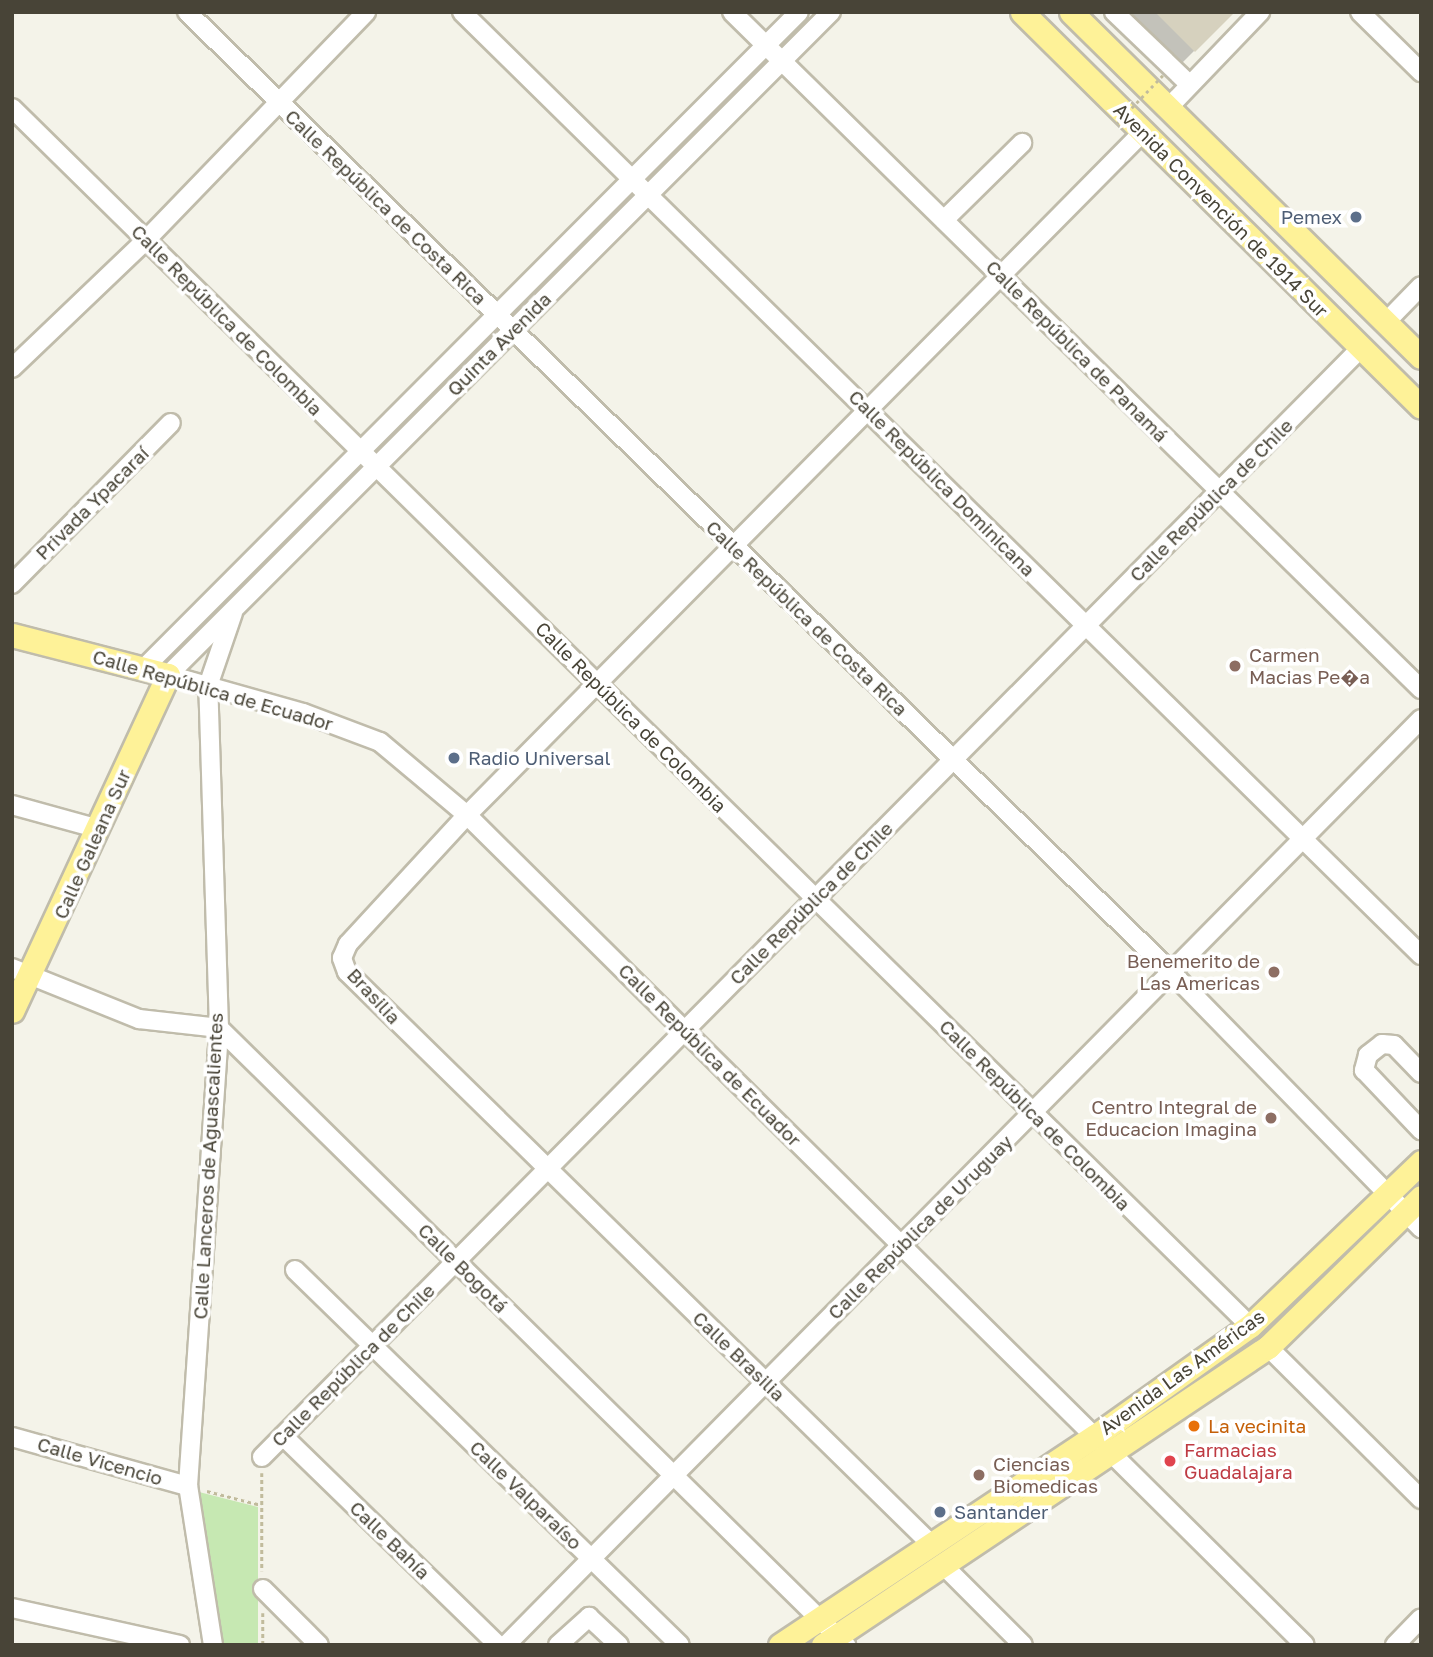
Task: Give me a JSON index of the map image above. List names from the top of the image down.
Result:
{
  "streets": {
    "main road": [
      "Avenida Convención de 1914 Sur",
      "Calle República de Ecuador",
      "Calle Galeana Sur",
      "Avenida Las Américas"
    ],
    "street": [
      "Calle República de Costa Rica",
      "Calle República de Colombia",
      "Quinta Avenida",
      "Calle República de Panamá",
      "Calle República Dominicana",
      "Calle República de Chile",
      "Privada Ypacaraí",
      "Brasilia",
      "Calle Lanceros de Aguascalientes",
      "Calle República de Uruguay",
      "Calle Bogotá",
      "Calle Brasilia",
      "Calle Vicencio",
      "Calle Valparaíso",
      "Calle Bahía"
    ]
  },
  "crossings": [
    ["Calle República de Costa Rica", "Quinta Avenida"],
    ["Calle República de Costa Rica", "Calle República de Chile"],
    ["Calle República de Costa Rica", "Calle República de Uruguay"],
    ["Calle República de Costa Rica", "Avenida Las Américas"],
    ["Avenida Convención de 1914 Sur", "Calle República de Chile"],
    ["Calle República de Colombia", "Quinta Avenida"],
    ["Calle República de Colombia", "Calle República de Chile"],
    ["Calle República de Colombia", "Calle República de Uruguay"],
    ["Calle República de Colombia", "Avenida Las Américas"],
    ["Quinta Avenida", "Calle República de Panamá"],
    ["Quinta Avenida", "Calle República Dominicana"],
    ["Quinta Avenida", "Calle República de Ecuador"],
    ["Quinta Avenida", "Calle Galeana Sur"],
    ["Calle República de Panamá", "Calle República de Chile"],
    ["Calle República Dominicana", "Calle República de Chile"],
    ["Calle República Dominicana", "Calle República de Uruguay"],
    ["Calle República de Chile", "Calle República de Ecuador"],
    ["Calle República de Chile", "Brasilia"],
    ["Calle República de Chile", "Calle Bogotá"],
    ["Calle República de Chile", "Calle Brasilia"],
    ["Calle República de Chile", "Calle Valparaíso"],
    ["Calle República de Chile", "Calle Bahía"],
    ["Calle República de Ecuador", "Calle Galeana Sur"],
    ["Calle República de Ecuador", "Brasilia"],
    ["Calle República de Ecuador", "Calle Lanceros de Aguascalientes"],
    ["Calle República de Ecuador", "Calle República de Uruguay"],
    ["Calle República de Ecuador", "Avenida Las Américas"],
    ["Brasilia", "Calle Brasilia"],
    ["Calle Lanceros de Aguascalientes", "Calle Bogotá"],
    ["Calle Lanceros de Aguascalientes", "Calle Vicencio"],
    ["Calle República de Uruguay", "Calle Bogotá"],
    ["Calle República de Uruguay", "Calle Brasilia"],
    ["Calle República de Uruguay", "Calle Valparaíso"],
    ["Calle Bogotá", "Avenida Las Américas"],
    ["Calle Brasilia", "Avenida Las Américas"]
  ],
  "places": [
    "Pemex",
    "Carmen Macias Pe�a",
    "Radio Universal",
    "Benemerito de Las Americas",
    "Centro Integral de Educacion Imagina",
    "La vecinita",
    "Farmacias Guadalajara",
    "Ciencias Biomedicas",
    "Santander"
  ]
}
